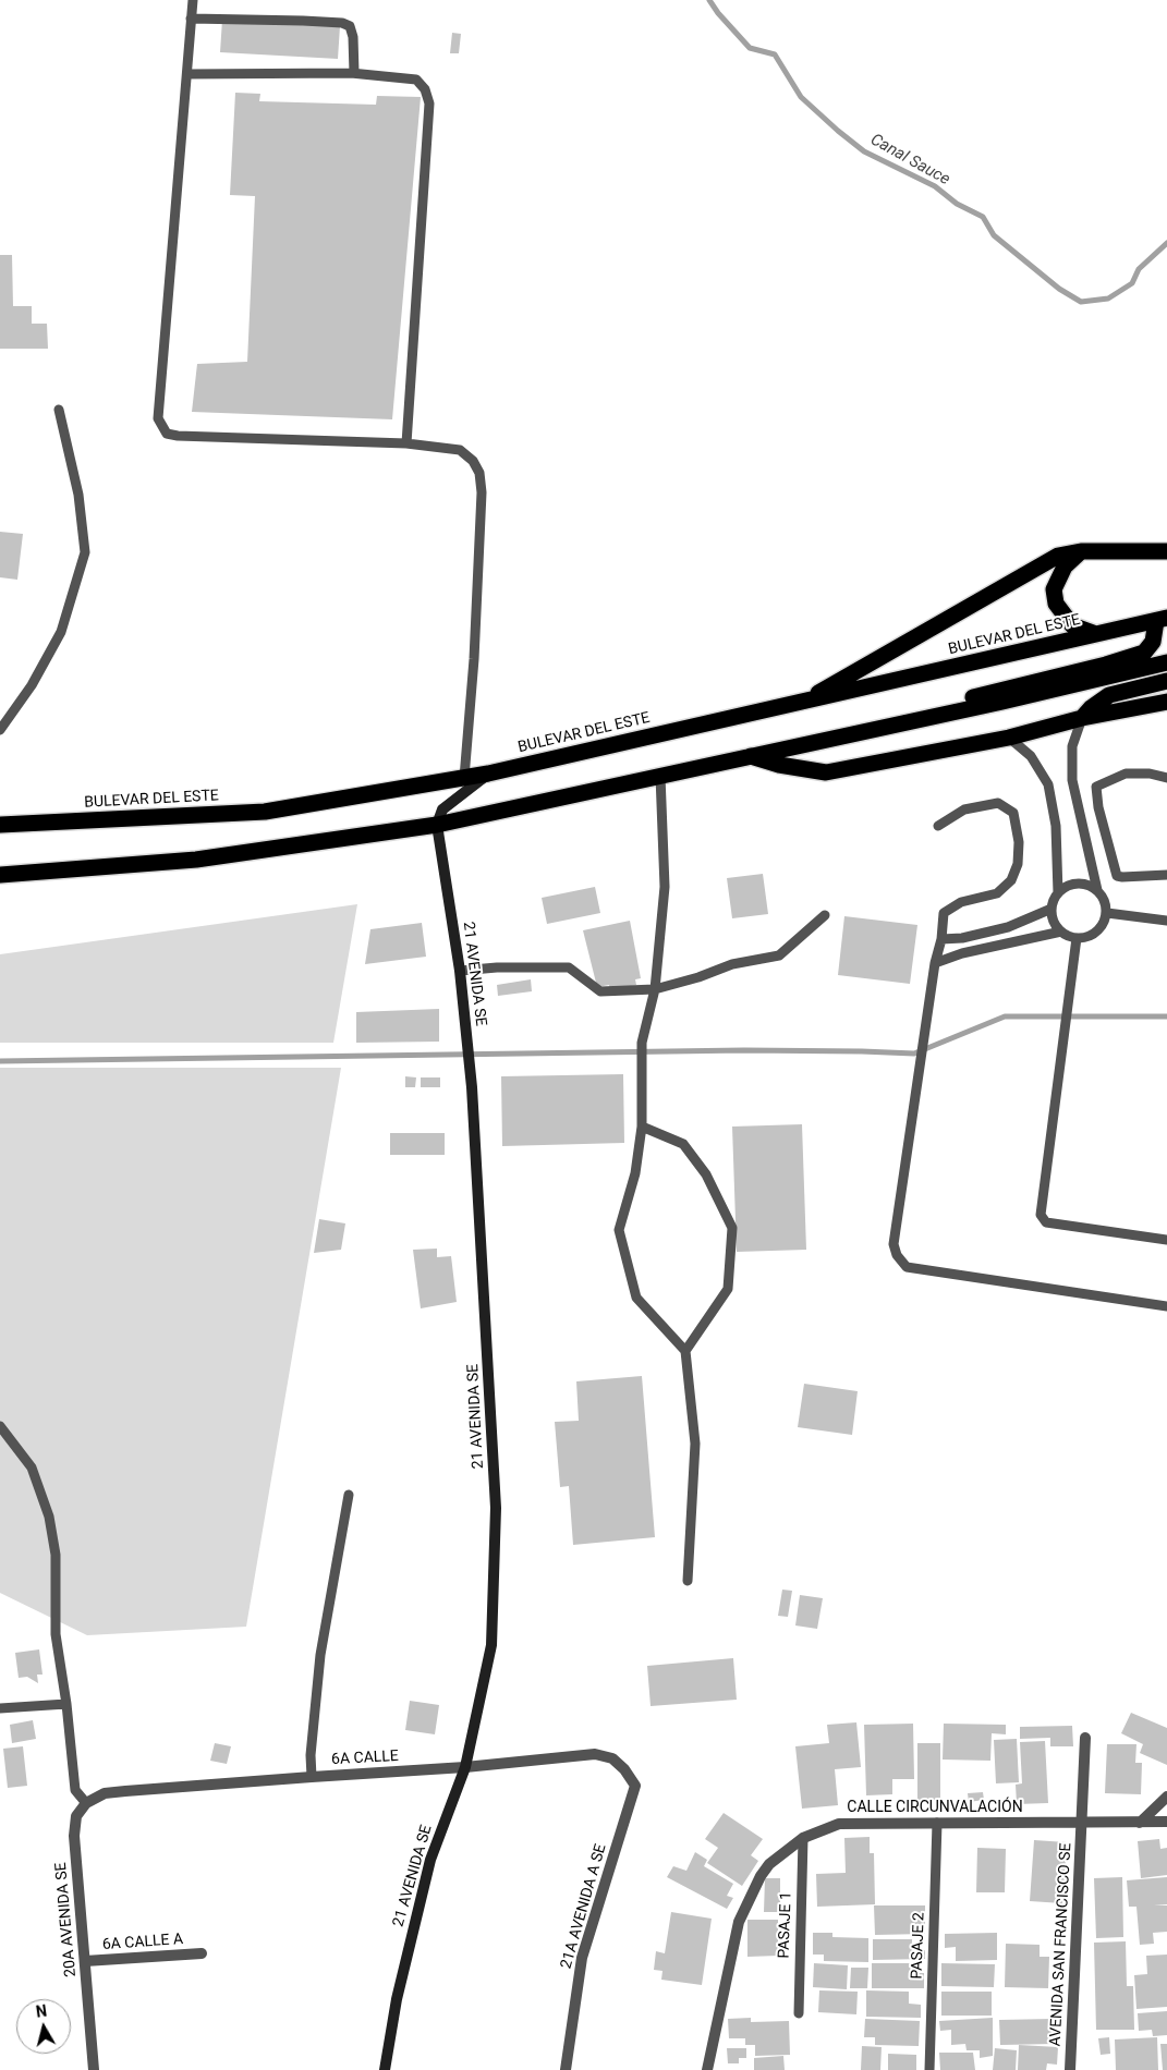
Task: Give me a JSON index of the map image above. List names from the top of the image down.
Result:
{
  "streets": {
    "highway": ["BULEVAR DEL ESTE"],
    "street": [
      "21 AVENIDA SE",
      "6A CALLE",
      "CALLE CIRCUNVALACIÓN",
      "21A AVENIDA A SE",
      "20A AVENIDA SE",
      "6A CALLE A",
      "AVENIDA SAN FRANCISCO SE"
    ],
    "lane": ["PASAJE 1", "PASAJE 2"]
  },
  "crossings": [
    ["21 AVENIDA SE", "6A CALLE"],
    ["6A CALLE", "21A AVENIDA A SE"],
    ["6A CALLE", "20A AVENIDA SE"],
    ["CALLE CIRCUNVALACIÓN", "PASAJE 1"],
    ["CALLE CIRCUNVALACIÓN", "AVENIDA SAN FRANCISCO SE"],
    ["CALLE CIRCUNVALACIÓN", "PASAJE 2"],
    ["20A AVENIDA SE", "6A CALLE A"]
  ],
  "water": ["Canal Sauce"],
  "north": "top"
}
